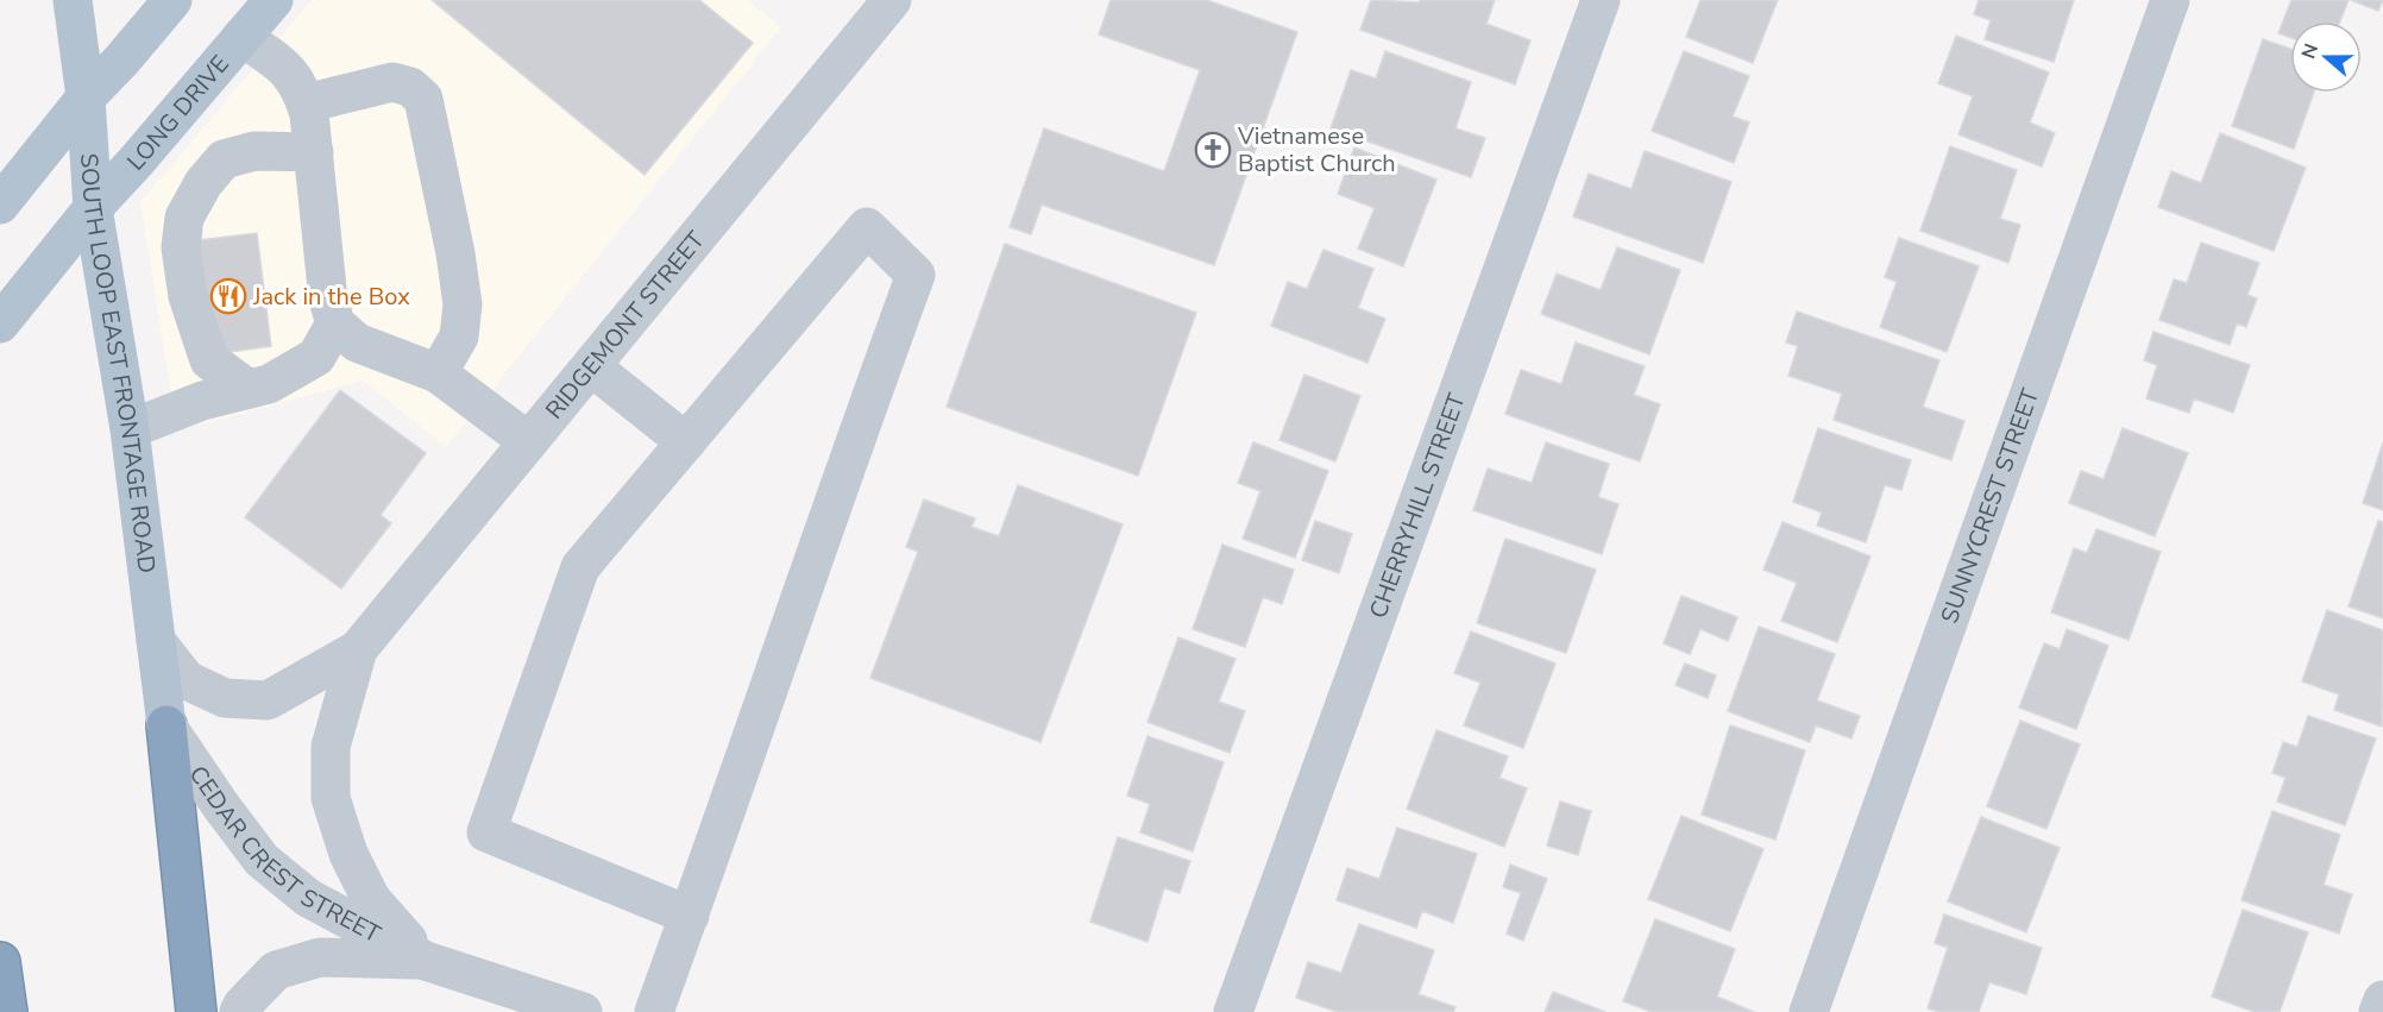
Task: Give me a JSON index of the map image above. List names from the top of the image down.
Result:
{
  "streets": {
    "main road": ["LONG DRIVE", "SOUTH LOOP EAST FRONTAGE ROAD"],
    "street": [
      "RIDGEMONT STREET",
      "CHERRYHILL STREET",
      "SUNNYCREST STREET",
      "CEDAR CREST STREET"
    ]
  },
  "crossings": [
    ["LONG DRIVE", "SOUTH LOOP EAST FRONTAGE ROAD"],
    ["RIDGEMONT STREET", "SOUTH LOOP EAST FRONTAGE ROAD"],
    ["RIDGEMONT STREET", "CEDAR CREST STREET"],
    ["SOUTH LOOP EAST FRONTAGE ROAD", "CEDAR CREST STREET"]
  ],
  "places": {
    "church": ["Vietnamese Baptist Church"],
    "restaurant": ["Jack in the Box"]
  },
  "north": "left"
}
